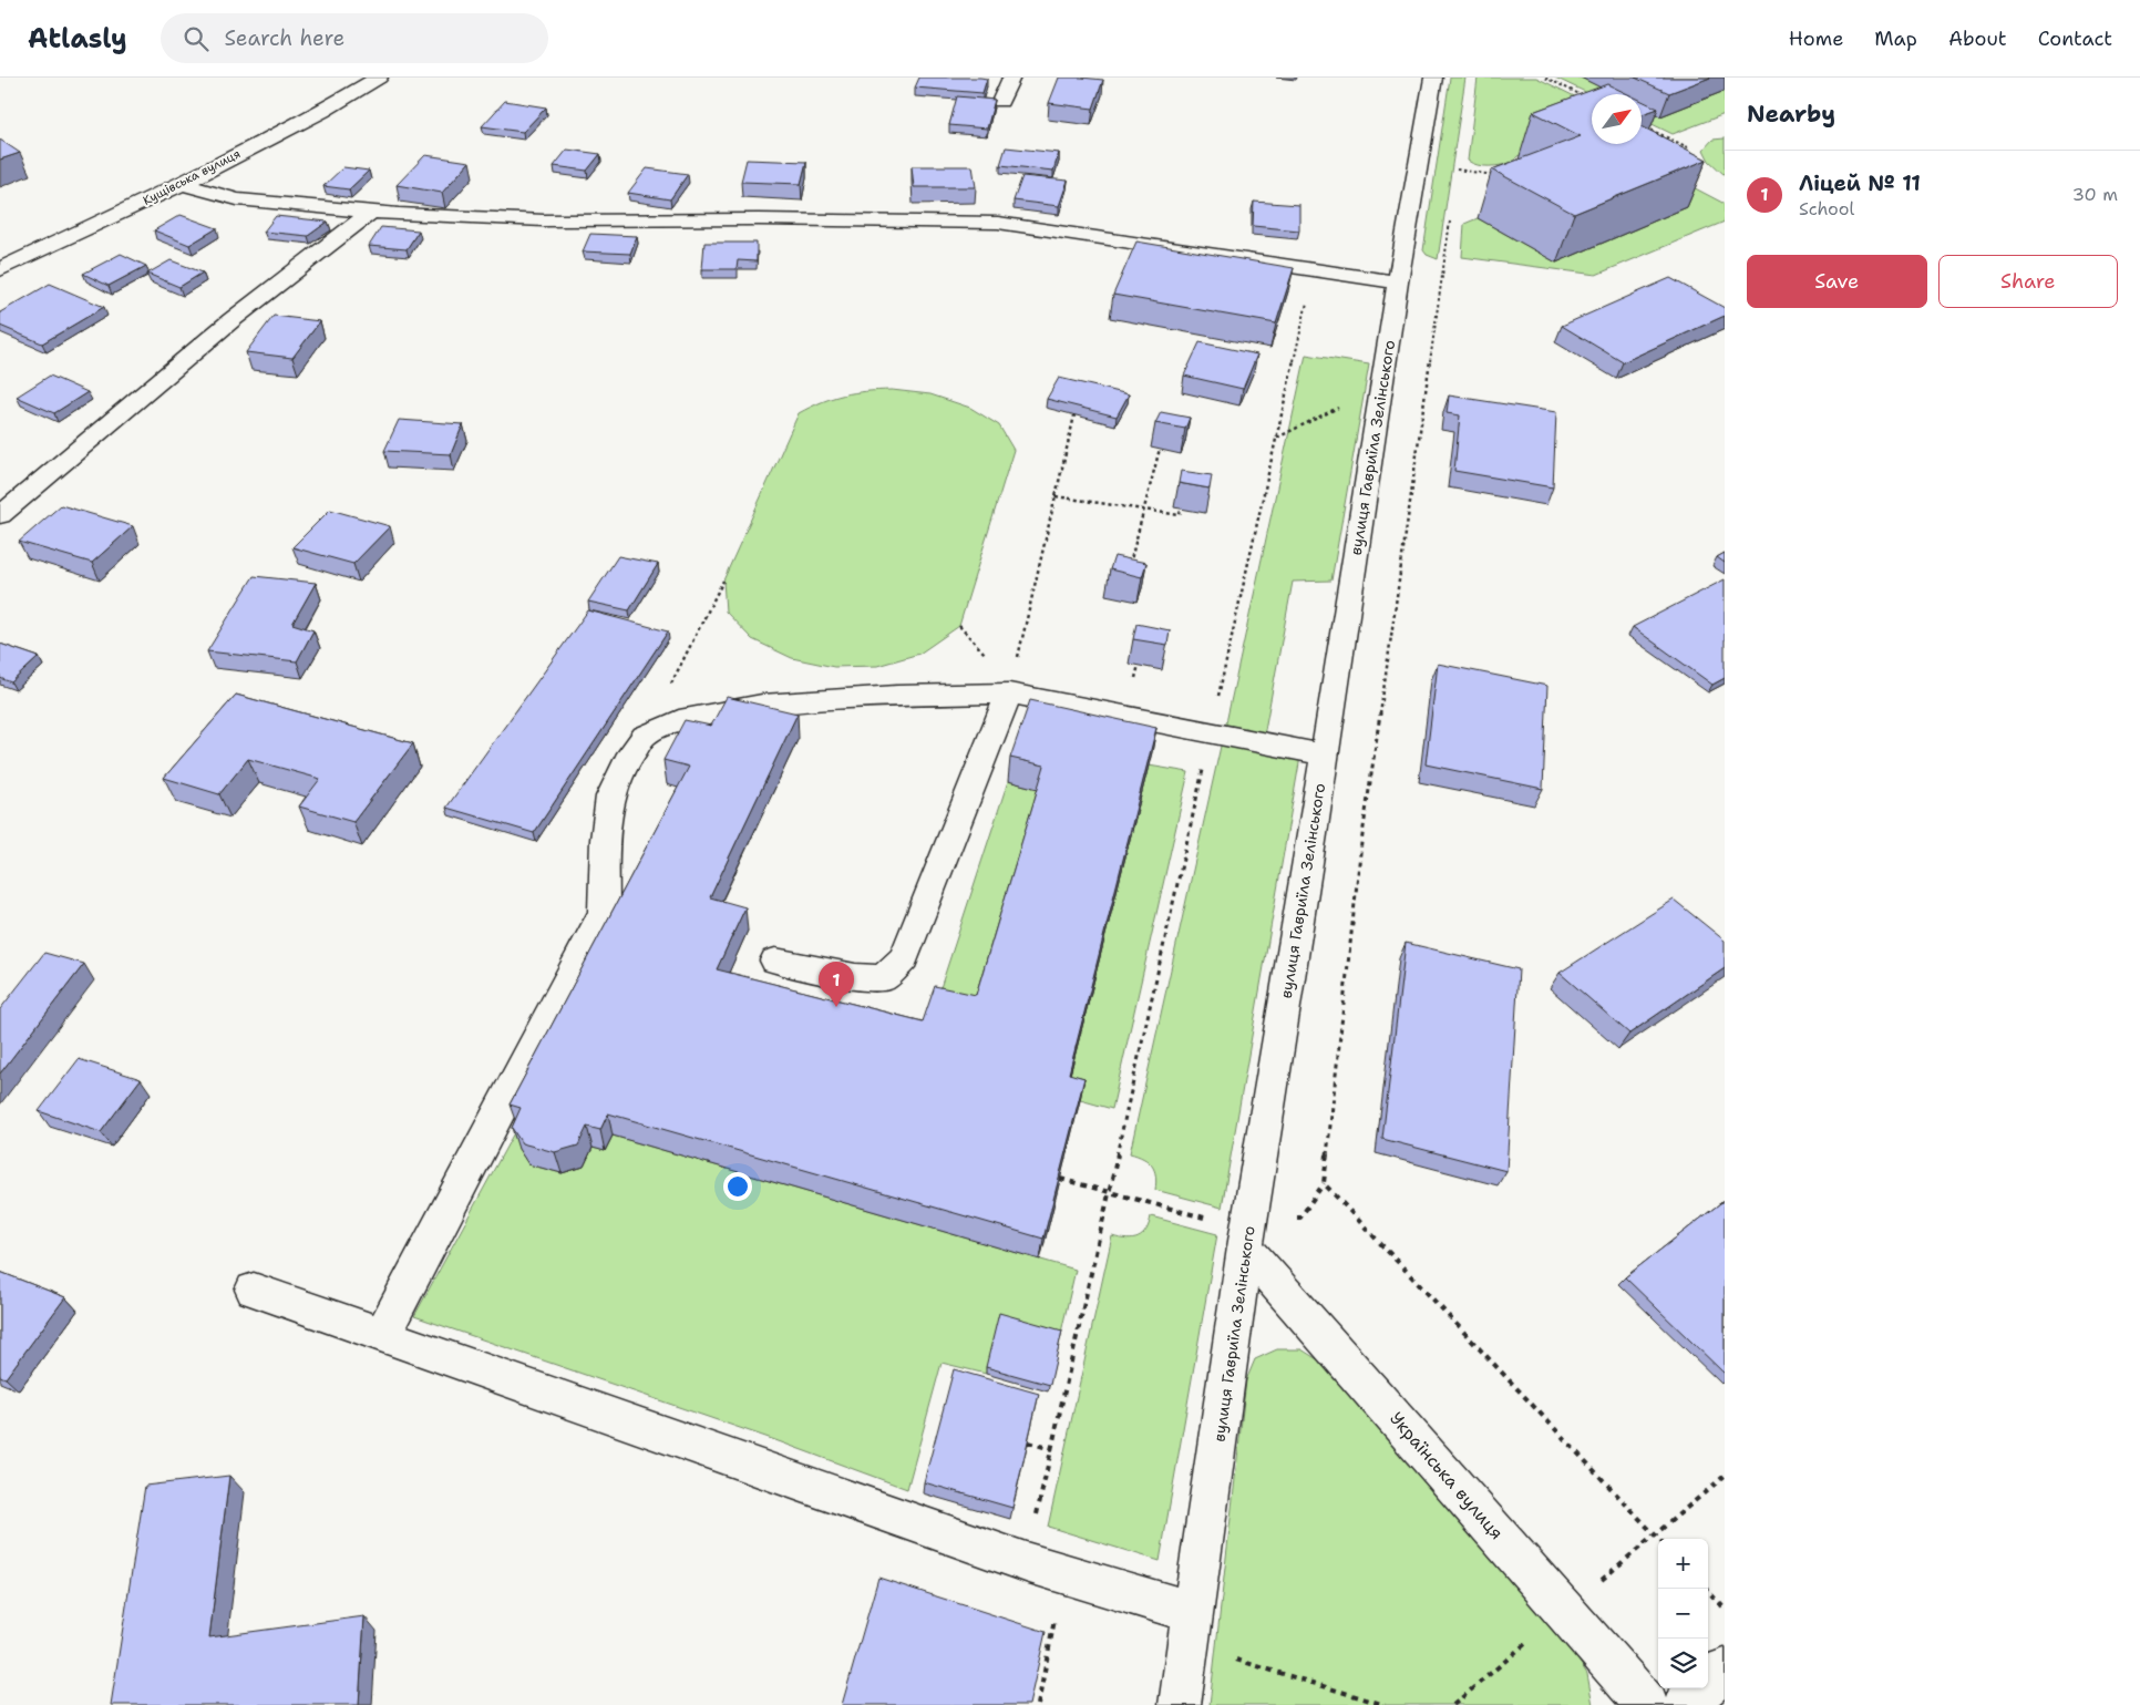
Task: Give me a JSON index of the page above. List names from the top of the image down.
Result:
{
  "streets": {
    "street": ["Кущівська вулиця", "вулиця Гавриїла Зелінського", "Українська вулиця"]
  },
  "crossings": [
    ["вулиця Гавриїла Зелінського", "Українська вулиця"]
  ],
  "north": "top right",
  "page": {
    "header": "Atlasly",
    "search": "Search here",
    "nav": [
      "Home",
      "Map",
      "About",
      "Contact"
    ],
    "heading": "Nearby",
    "list": [
      {
        "mark": "1",
        "name": "Ліцей № 11",
        "note": "School",
        "value": "30 m"
      }
    ],
    "buttons": ["Save", "Share"],
    "pins": "1",
    "map_buttons": ["+", "−"]
  }
}
